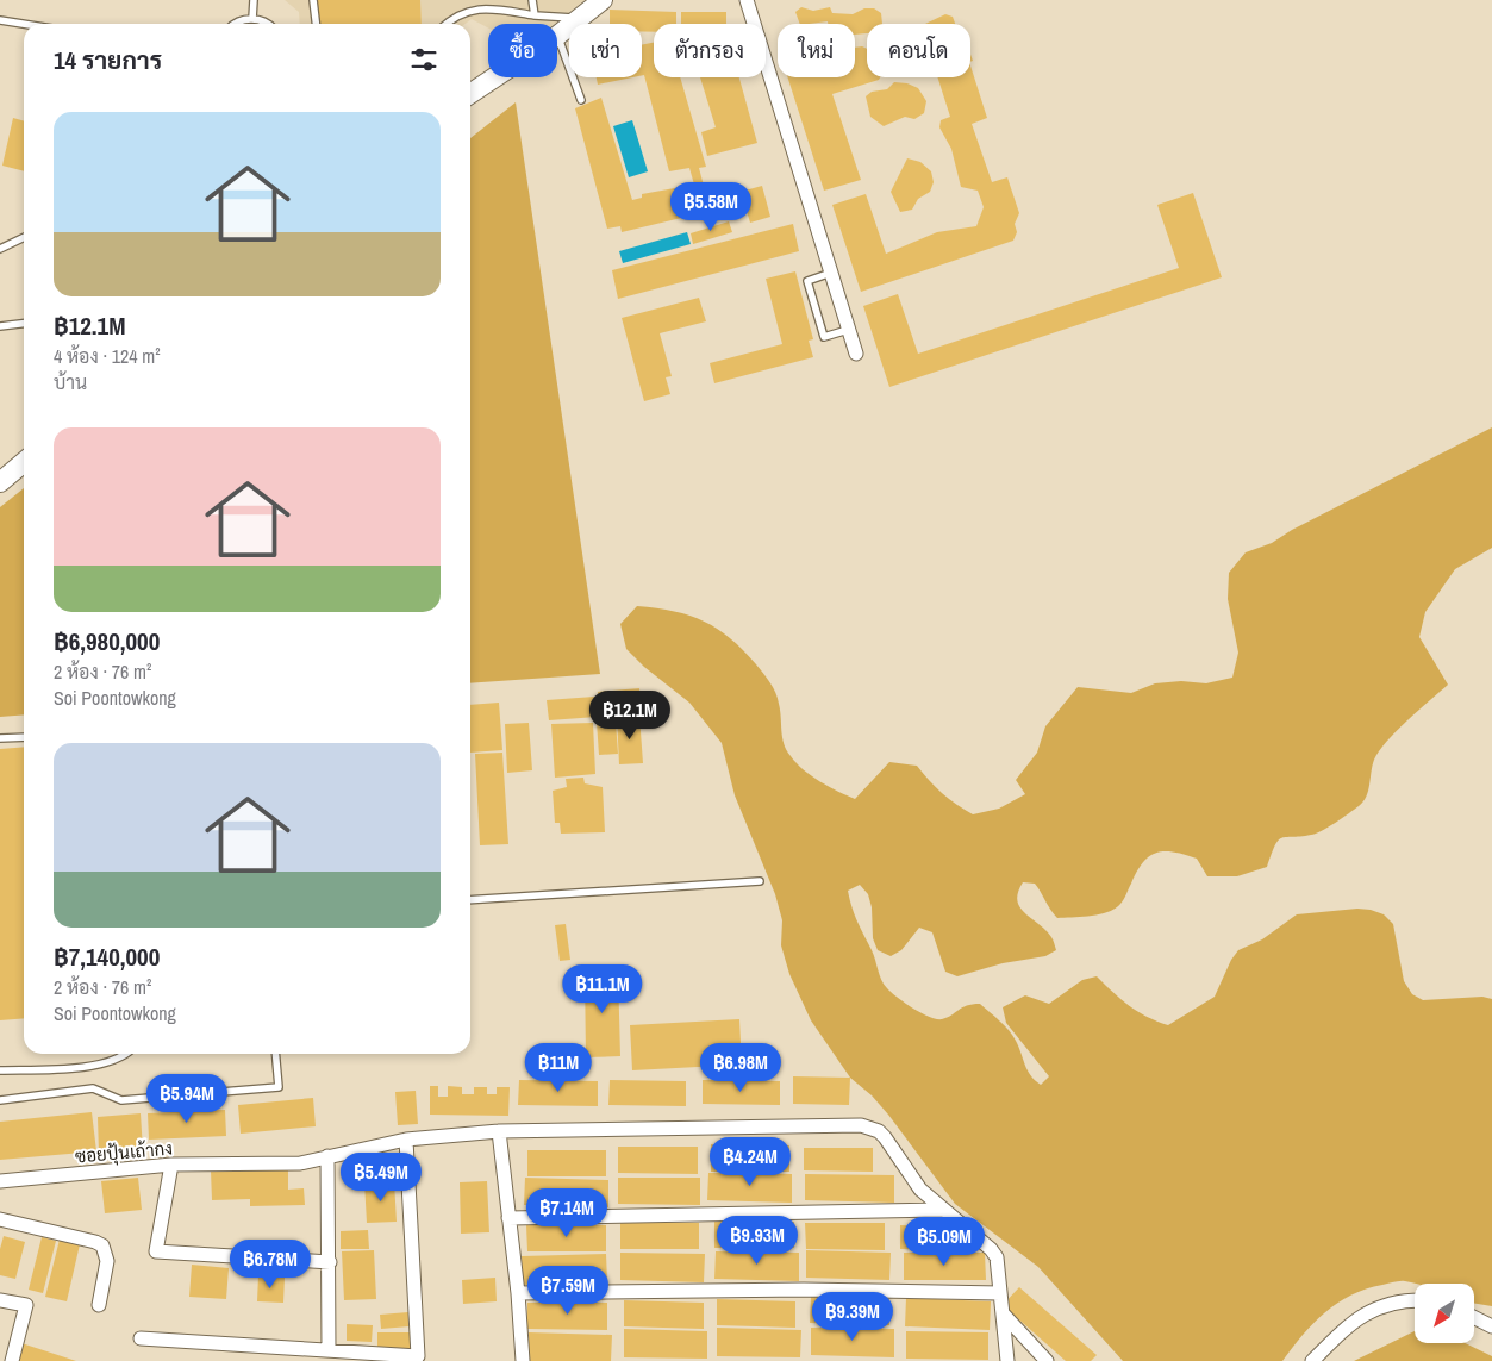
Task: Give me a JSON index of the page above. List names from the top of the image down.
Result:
{
  "streets": {
    "street": ["ซอยปุ้นเถ้ากง"]
  },
  "north": "bottom left",
  "page": {
    "chip": [
      "ซื้อ",
      "เช่า",
      "ตัวกรอง",
      "ใหม่",
      "คอนโด"
    ],
    "heading": "14 รายการ",
    "list": [
      {
        "name": "฿12.1M",
        "note": "4 ห้อง · 124 m² · บ้าน"
      },
      {
        "name": "฿6,980,000",
        "note": "2 ห้อง · 76 m² · Soi Poontowkong"
      },
      {
        "name": "฿7,140,000",
        "note": "2 ห้อง · 76 m² · Soi Poontowkong"
      }
    ],
    "price": [
      "฿5.58M",
      "฿12.1M",
      "฿11.1M",
      "฿11M",
      "฿6.98M",
      "฿5.94M",
      "฿4.24M",
      "฿5.49M",
      "฿7.14M",
      "฿9.93M",
      "฿5.09M",
      "฿6.78M",
      "฿7.59M",
      "฿9.39M"
    ]
  }
}
